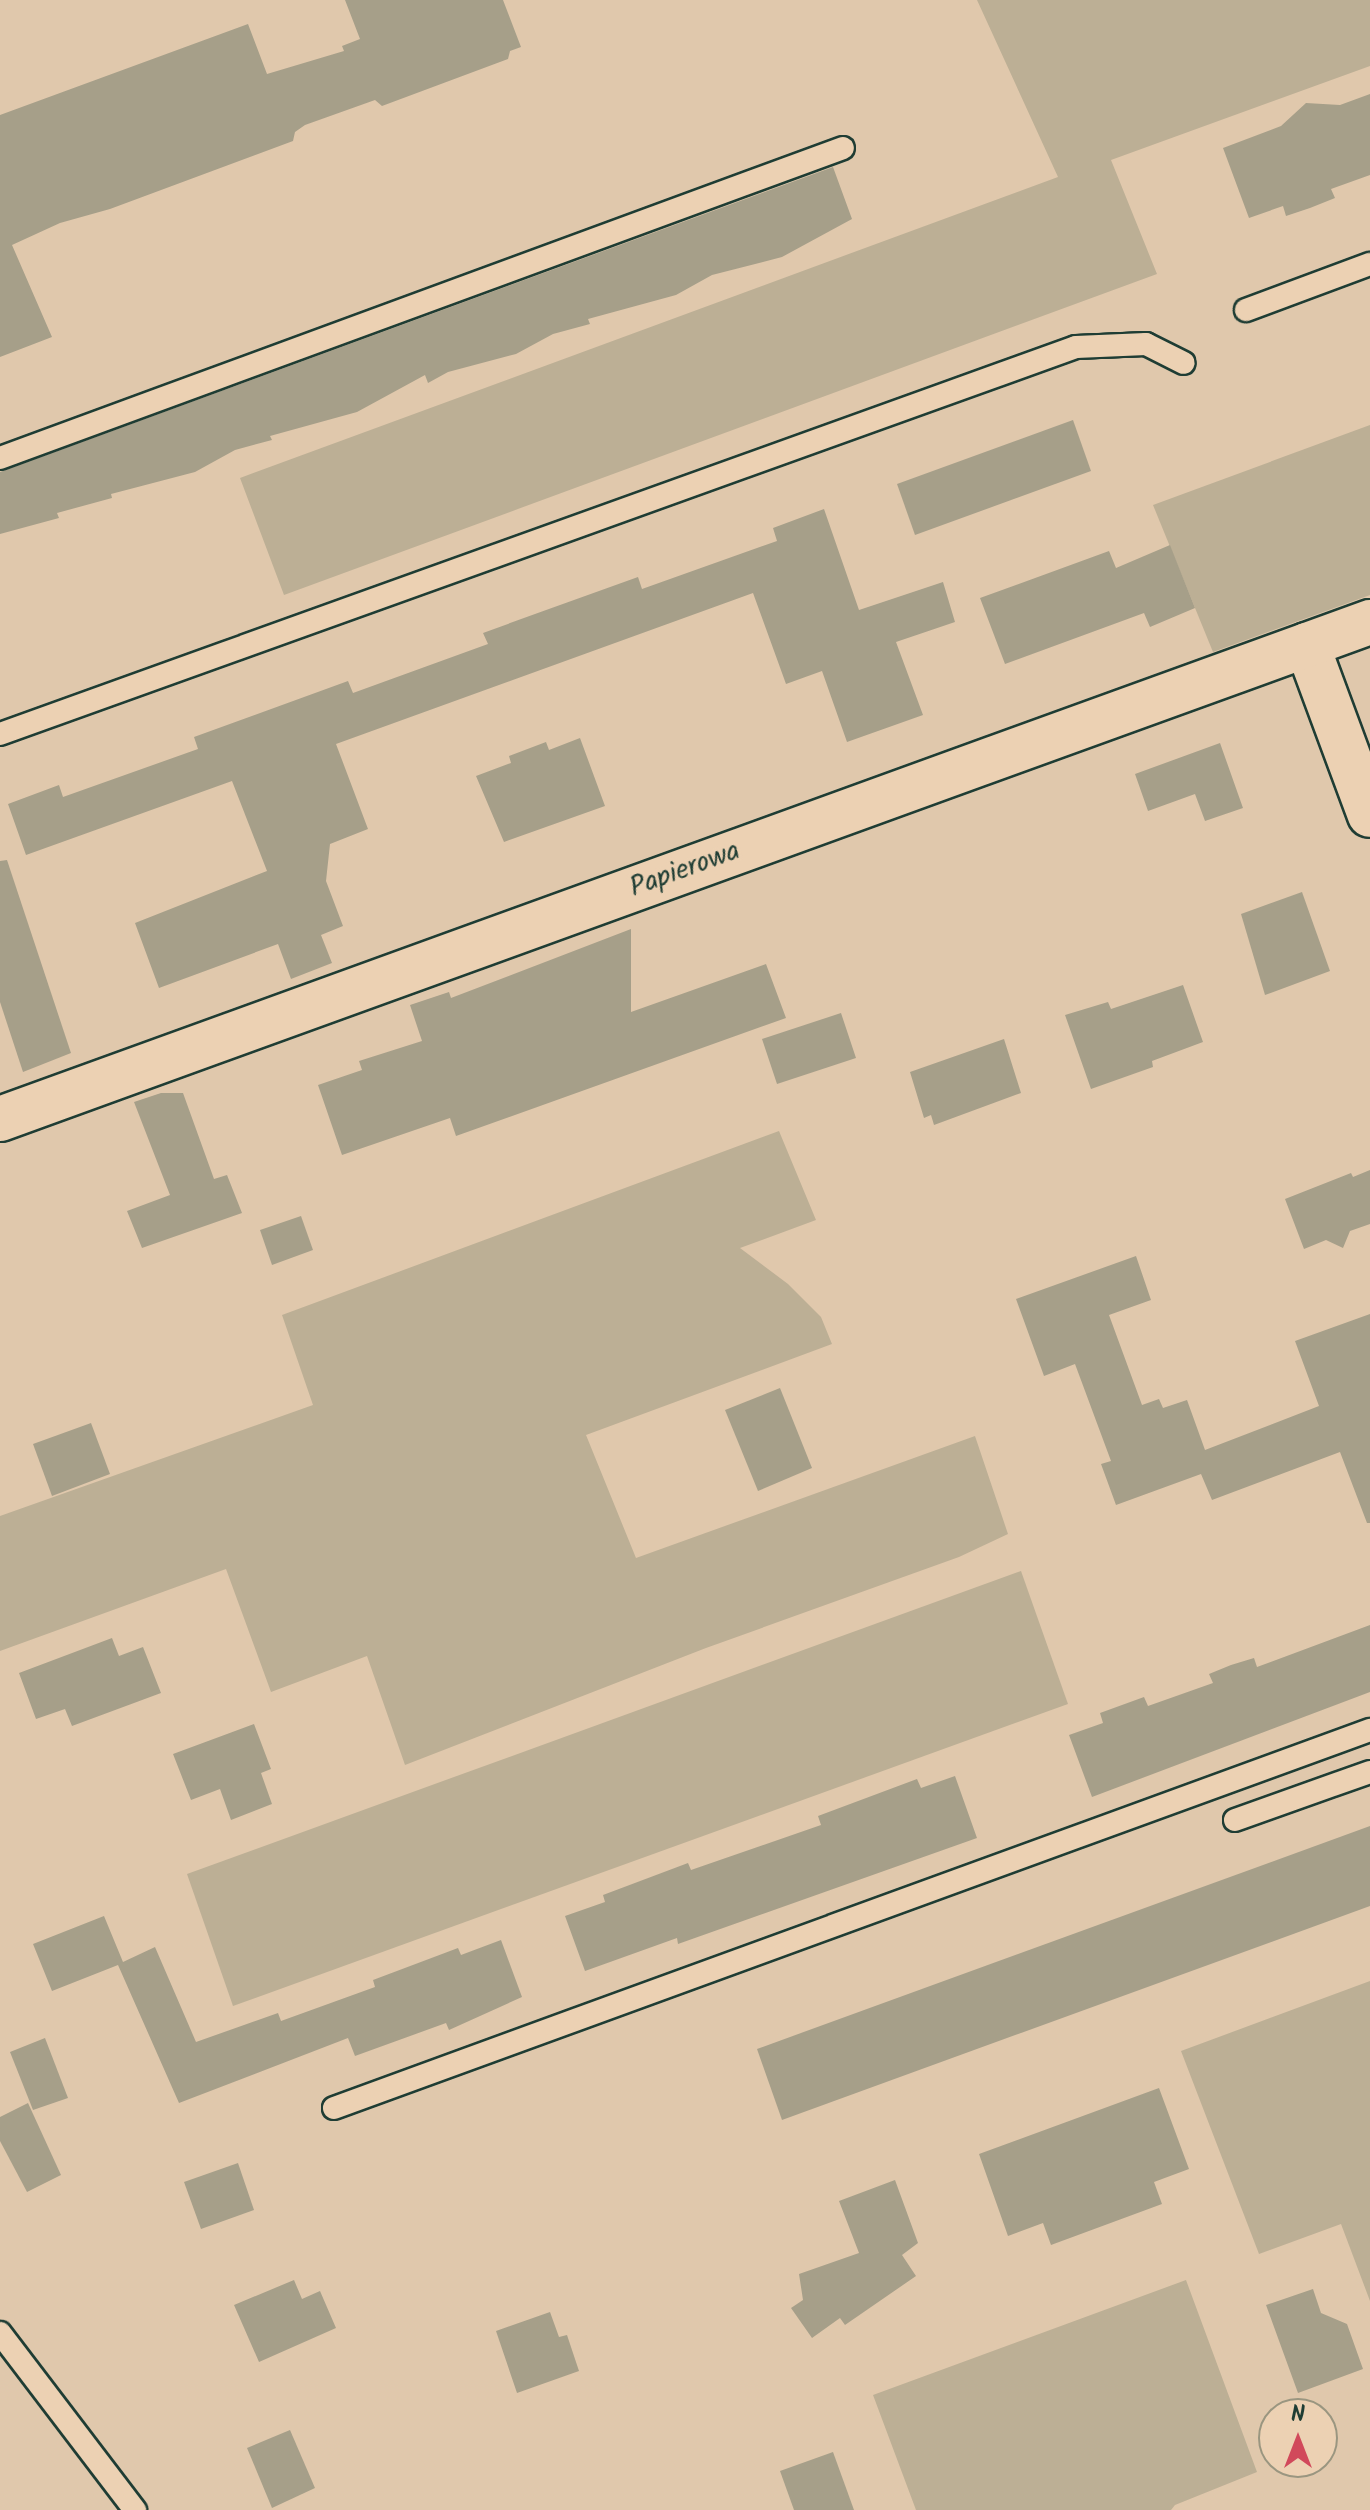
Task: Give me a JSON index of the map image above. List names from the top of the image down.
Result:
{
  "streets": {
    "street": ["Papierowa"]
  },
  "north": "top"
}
